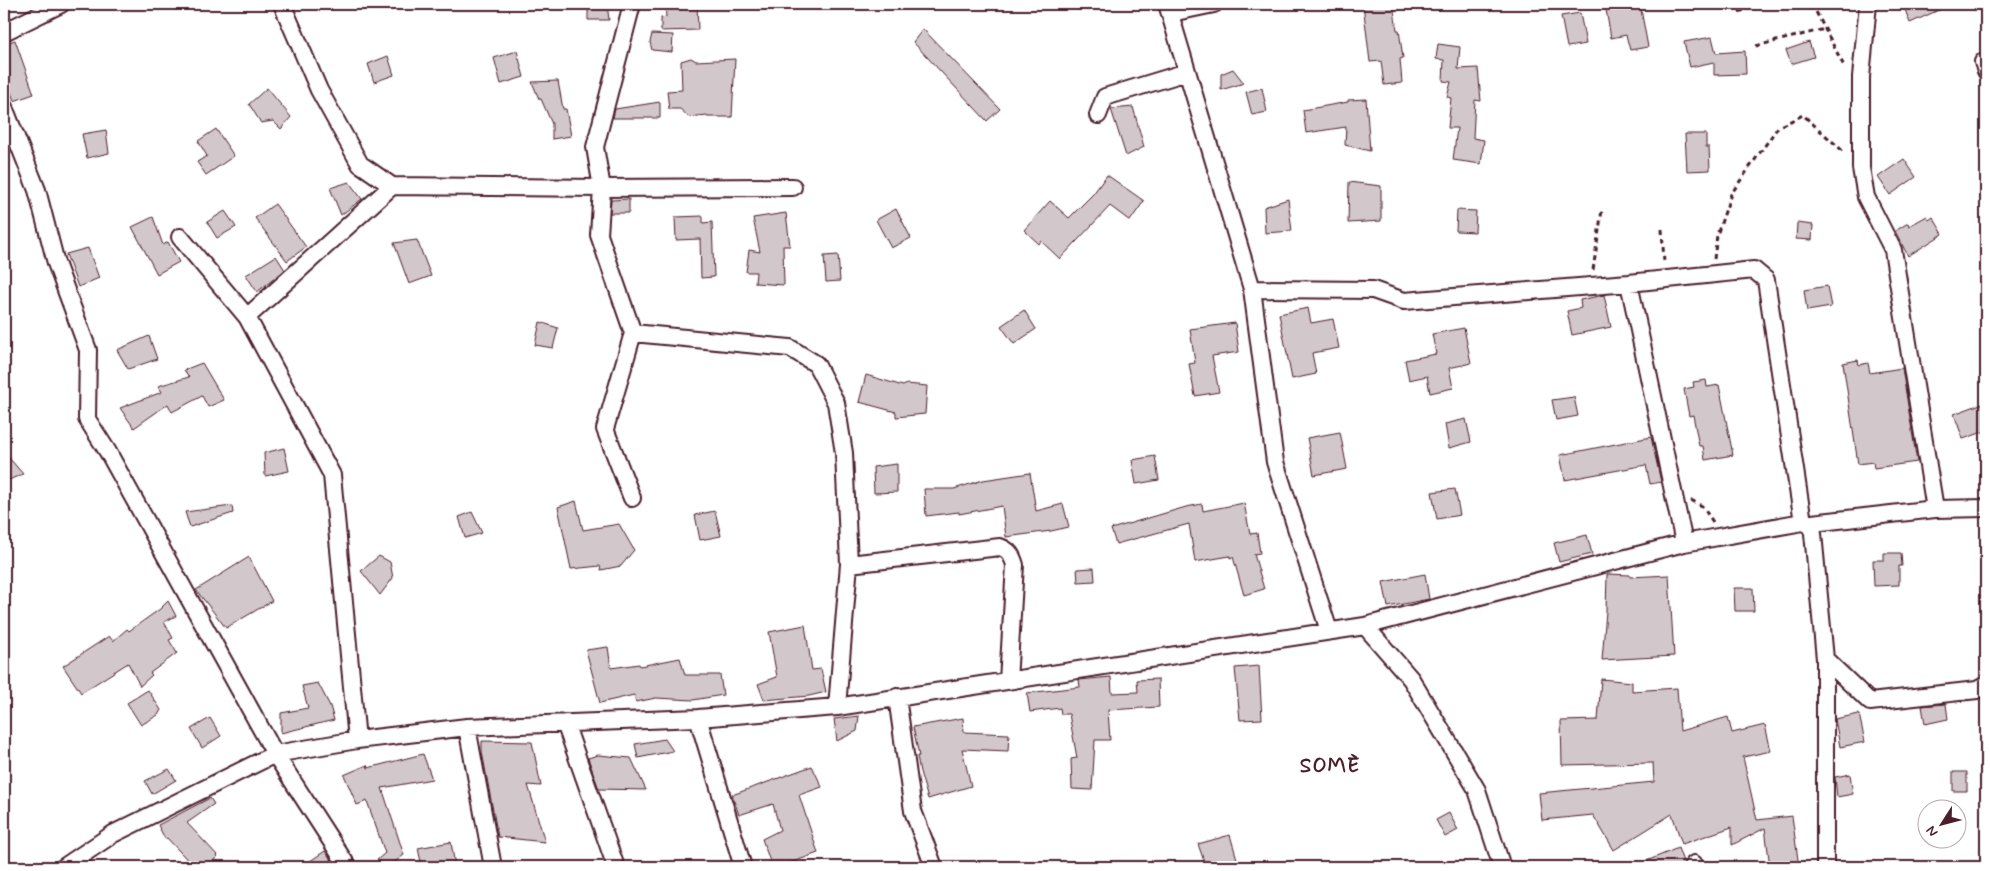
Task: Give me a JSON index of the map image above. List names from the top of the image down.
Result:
{
  "districts": ["SOMÈ"],
  "north": "bottom left"
}
